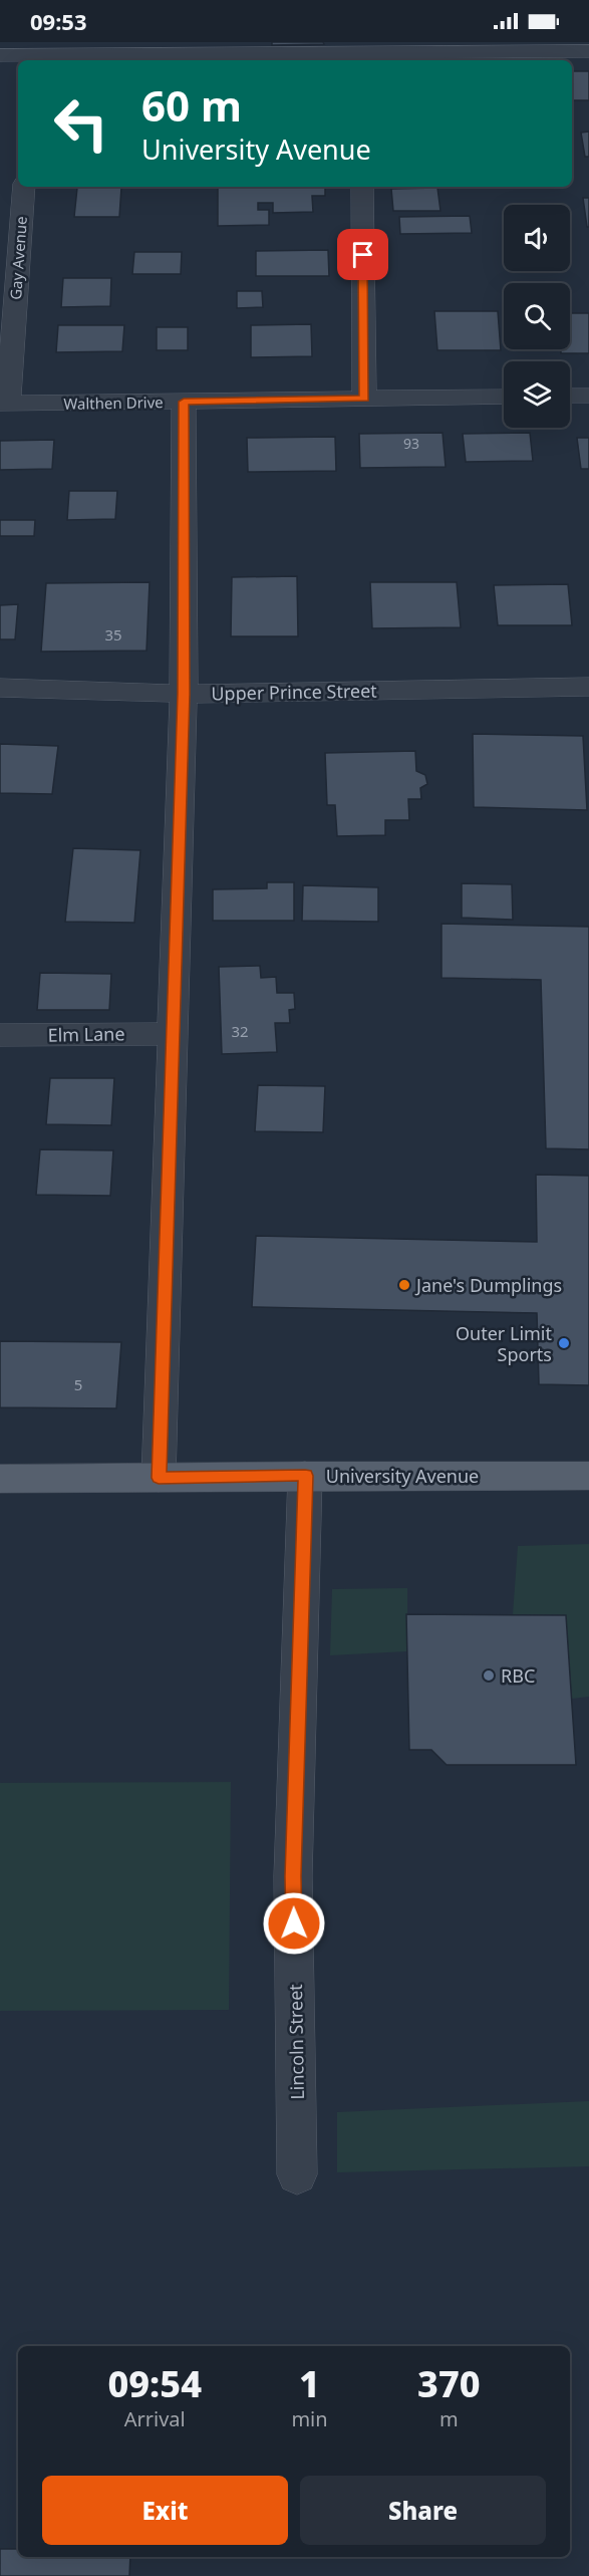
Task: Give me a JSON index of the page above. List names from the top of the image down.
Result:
{
  "streets": {
    "main road": ["University Avenue"],
    "street": [
      "Gay Avenue",
      "Walthen Drive",
      "Upper Prince Street",
      "Elm Lane",
      "Lincoln Street"
    ]
  },
  "crossings": [
    ["Gay Avenue", "Walthen Drive"],
    ["University Avenue", "Lincoln Street"]
  ],
  "places": ["Jane's Dumplings", "Outer Limit Sports", "RBC"],
  "house_numbers": [
    "93",
    "35",
    "32",
    "5"
  ],
  "page": {
    "status": "09:53",
    "turn": ["60 m", "University Avenue"],
    "eta": [
      "09:54",
      "Arrival",
      "1",
      "min",
      "370",
      "m"
    ],
    "buttons": ["Exit", "Share"]
  }
}
